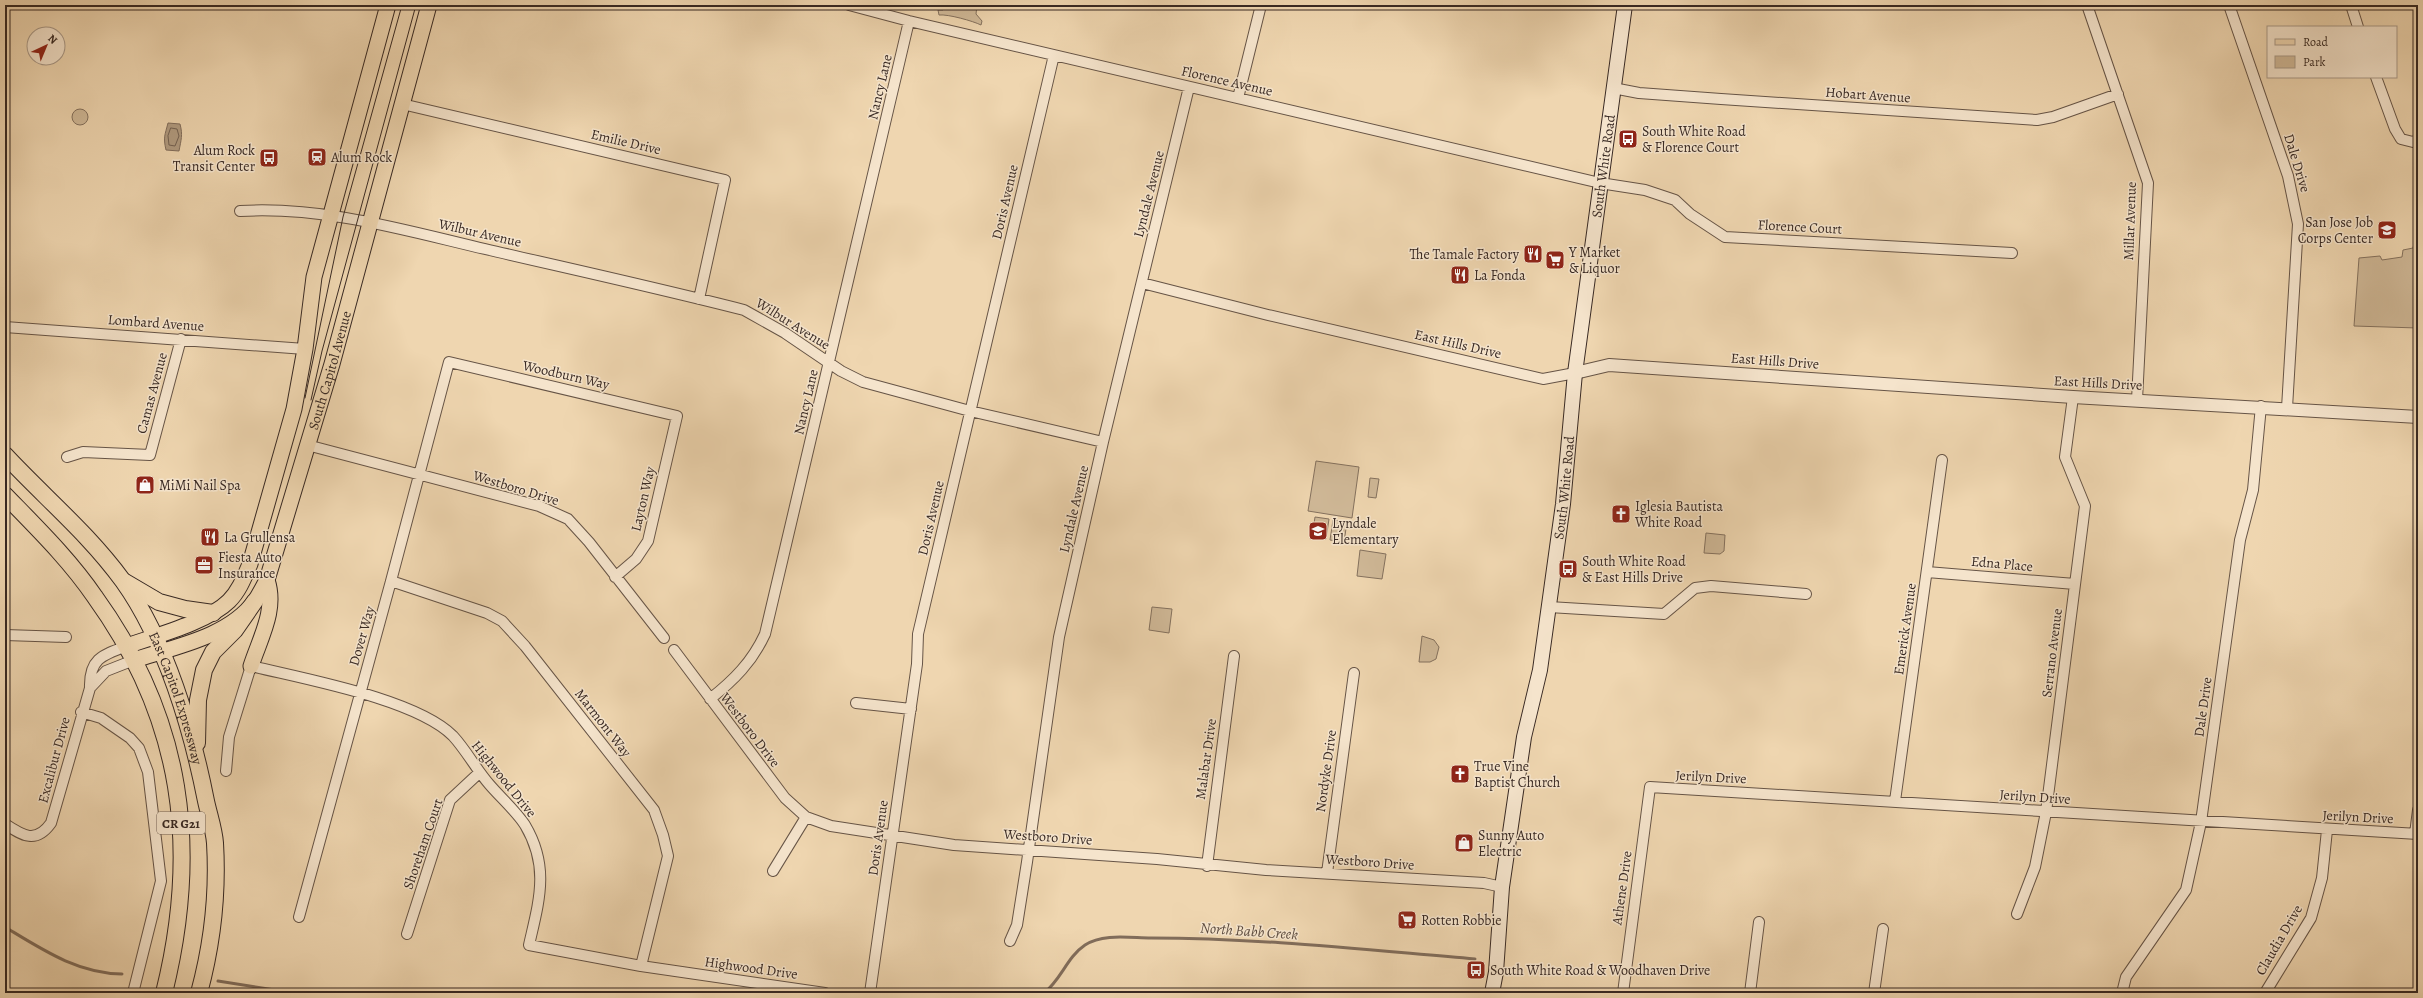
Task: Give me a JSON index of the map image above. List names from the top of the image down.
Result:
{
  "streets": {
    "highway": ["East Capitol Expressway", "CR G21"],
    "main road": ["South White Road", "South Capitol Avenue"],
    "street": [
      "Florence Avenue",
      "Nancy Lane",
      "Hobart Avenue",
      "Emilie Drive",
      "Dale Drive",
      "Lyndale Avenue",
      "Doris Avenue",
      "Millar Avenue",
      "Florence Court",
      "Wilbur Avenue",
      "Lombard Avenue",
      "East Hills Drive",
      "Woodburn Way",
      "Camas Avenue",
      "Westboro Drive",
      "Layton Way",
      "Edna Place",
      "Emerick Avenue",
      "Dover Way",
      "Serrano Avenue",
      "Marmont Way",
      "Malabar Drive",
      "Excalibur Drive",
      "Nordyke Drive",
      "Jerilyn Drive",
      "Highwood Drive",
      "Shoreham Court",
      "Athene Drive",
      "Claudia Drive"
    ]
  },
  "crossings": [
    ["Florence Avenue", "Nancy Lane"],
    ["Florence Avenue", "South White Road"],
    ["Florence Avenue", "Lyndale Avenue"],
    ["Florence Avenue", "Doris Avenue"],
    ["Florence Avenue", "Florence Court"],
    ["Nancy Lane", "Wilbur Avenue"],
    ["Nancy Lane", "Westboro Drive"],
    ["Hobart Avenue", "South White Road"],
    ["Hobart Avenue", "Millar Avenue"],
    ["Emilie Drive", "Wilbur Avenue"],
    ["Emilie Drive", "South Capitol Avenue"],
    ["Dale Drive", "East Hills Drive"],
    ["Dale Drive", "Jerilyn Drive"],
    ["South White Road", "Florence Court"],
    ["South White Road", "East Hills Drive"],
    ["South White Road", "Westboro Drive"],
    ["Lyndale Avenue", "Wilbur Avenue"],
    ["Lyndale Avenue", "East Hills Drive"],
    ["Lyndale Avenue", "Westboro Drive"],
    ["Doris Avenue", "Wilbur Avenue"],
    ["Doris Avenue", "Westboro Drive"],
    ["Millar Avenue", "East Hills Drive"],
    ["Wilbur Avenue", "South Capitol Avenue"],
    ["Lombard Avenue", "South Capitol Avenue"],
    ["Lombard Avenue", "Camas Avenue"],
    ["East Hills Drive", "Serrano Avenue"],
    ["South Capitol Avenue", "Westboro Drive"],
    ["South Capitol Avenue", "East Capitol Expressway"],
    ["South Capitol Avenue", "Excalibur Drive"],
    ["Woodburn Way", "Layton Way"],
    ["Woodburn Way", "Dover Way"],
    ["Westboro Drive", "Layton Way"],
    ["Westboro Drive", "Dover Way"],
    ["Westboro Drive", "Malabar Drive"],
    ["Westboro Drive", "Nordyke Drive"],
    ["Edna Place", "Emerick Avenue"],
    ["Edna Place", "Serrano Avenue"],
    ["Emerick Avenue", "Jerilyn Drive"],
    ["Dover Way", "Marmont Way"],
    ["Dover Way", "Highwood Drive"],
    ["Serrano Avenue", "Jerilyn Drive"],
    ["East Capitol Expressway", "Excalibur Drive"],
    ["Marmont Way", "Highwood Drive"],
    ["Jerilyn Drive", "Athene Drive"],
    ["Jerilyn Drive", "Claudia Drive"],
    ["Highwood Drive", "Shoreham Court"]
  ],
  "water": ["North Babb Creek"],
  "places": {
    "bus stop": [
      "South White Road & Florence Court",
      "Alum Rock Transit Center",
      "South White Road & East Hills Drive",
      "South White Road & Woodhaven Drive"
    ],
    "station": ["Alum Rock"],
    "school or university": ["San Jose Job Corps Center", "Lyndale Elementary"],
    "restaurant": ["The Tamale Factory", "La Fonda", "La Grullensa"],
    "supermarket": ["Y Market & Liquor", "Rotten Robbie"],
    "shop": ["MiMi Nail Spa", "Sunny Auto Electric"],
    "church": ["Iglesia Bautista White Road", "True Vine Baptist Church"],
    "office": ["Fiesta Auto Insurance"]
  },
  "legend": ["Road", "Park"],
  "north": "top right"
}
